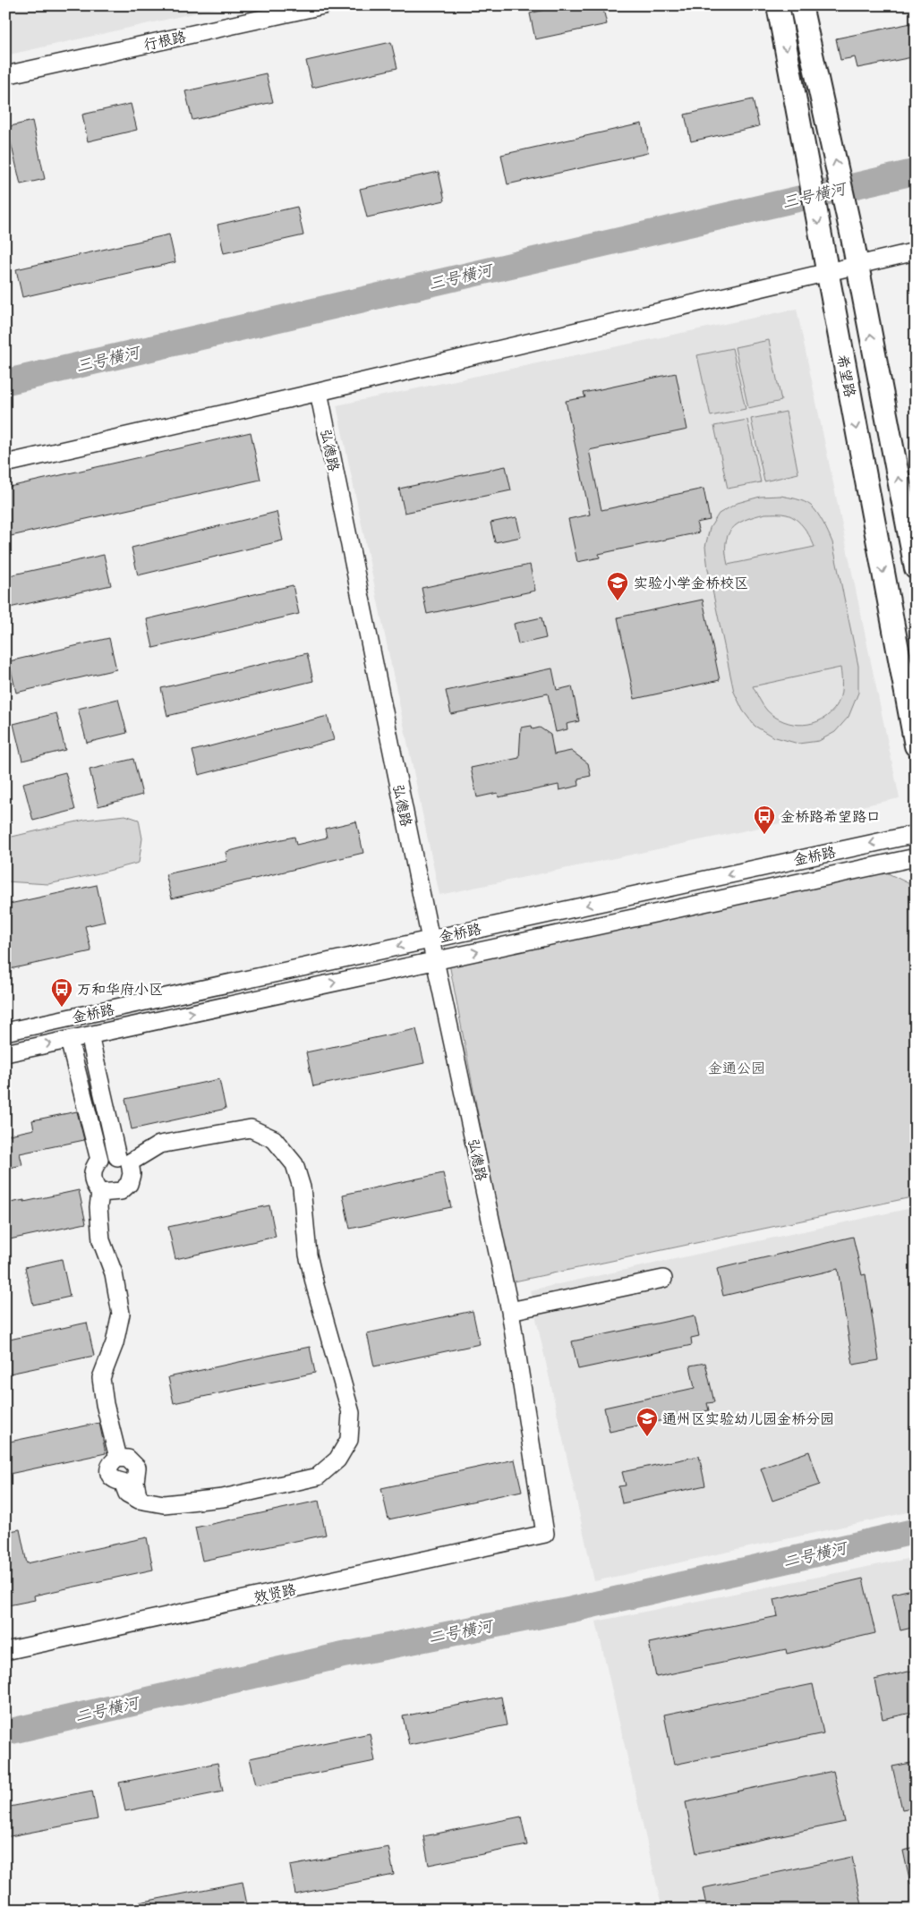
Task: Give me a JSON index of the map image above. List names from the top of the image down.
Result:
{
  "streets": {
    "main road": ["希望路"],
    "street": [
      "行根路",
      "弘德路",
      "金桥路",
      "效贤路"
    ]
  },
  "crossings": [
    ["弘德路", "金桥路"],
    ["弘德路", "效贤路"]
  ],
  "water": ["三号横河", "二号横河"],
  "parks": ["金通公园"],
  "places": {
    "school or university": ["实验小学金桥校区", "通州区实验幼儿园金桥分园"],
    "bus stop": ["金桥路希望路口", "万和华府小区"]
  }
}
